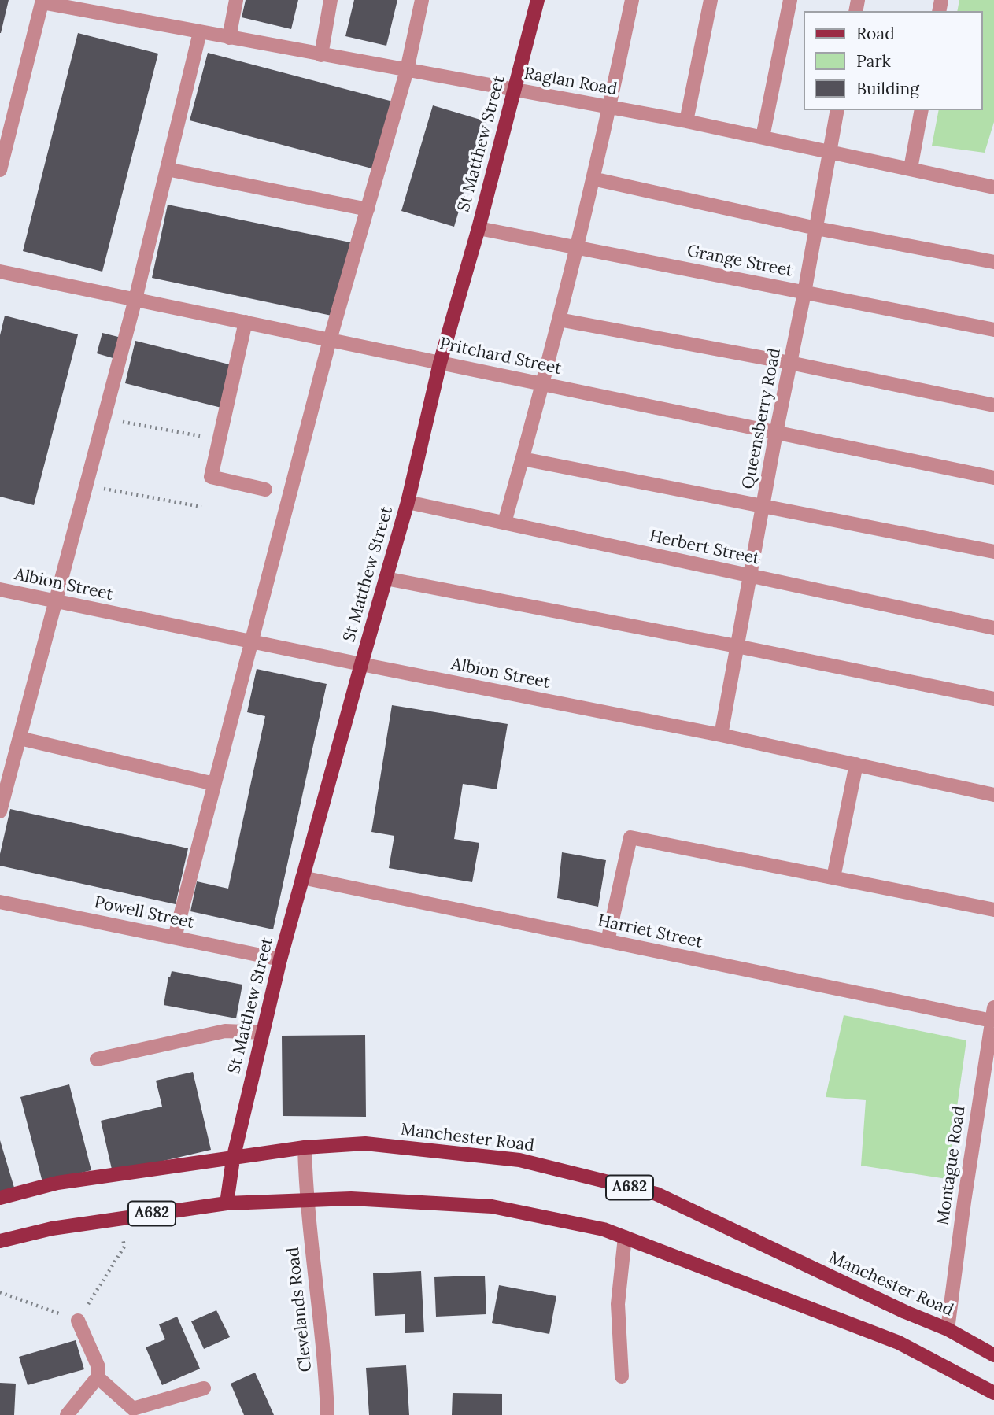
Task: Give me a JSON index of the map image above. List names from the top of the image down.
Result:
{
  "streets": {
    "main road": ["St Matthew Street", "Manchester Road", "A682"],
    "street": [
      "Raglan Road",
      "Grange Street",
      "Pritchard Street",
      "Queensberry Road",
      "Herbert Street",
      "Albion Street",
      "Powell Street",
      "Harriet Street",
      "Montague Road",
      "Clevelands Road"
    ]
  },
  "crossings": [
    ["Raglan Road", "St Matthew Street"],
    ["Raglan Road", "Queensberry Road"],
    ["St Matthew Street", "Grange Street"],
    ["St Matthew Street", "Pritchard Street"],
    ["St Matthew Street", "Herbert Street"],
    ["St Matthew Street", "Albion Street"],
    ["St Matthew Street", "Powell Street"],
    ["St Matthew Street", "Harriet Street"],
    ["St Matthew Street", "Manchester Road"],
    ["St Matthew Street", "A682"],
    ["Grange Street", "Queensberry Road"],
    ["Pritchard Street", "Queensberry Road"],
    ["Queensberry Road", "Herbert Street"],
    ["Queensberry Road", "Albion Street"],
    ["Harriet Street", "Montague Road"],
    ["Manchester Road", "Montague Road"],
    ["Manchester Road", "Clevelands Road"],
    ["A682", "Clevelands Road"]
  ],
  "legend": ["Road", "Park", "Building"]
}
